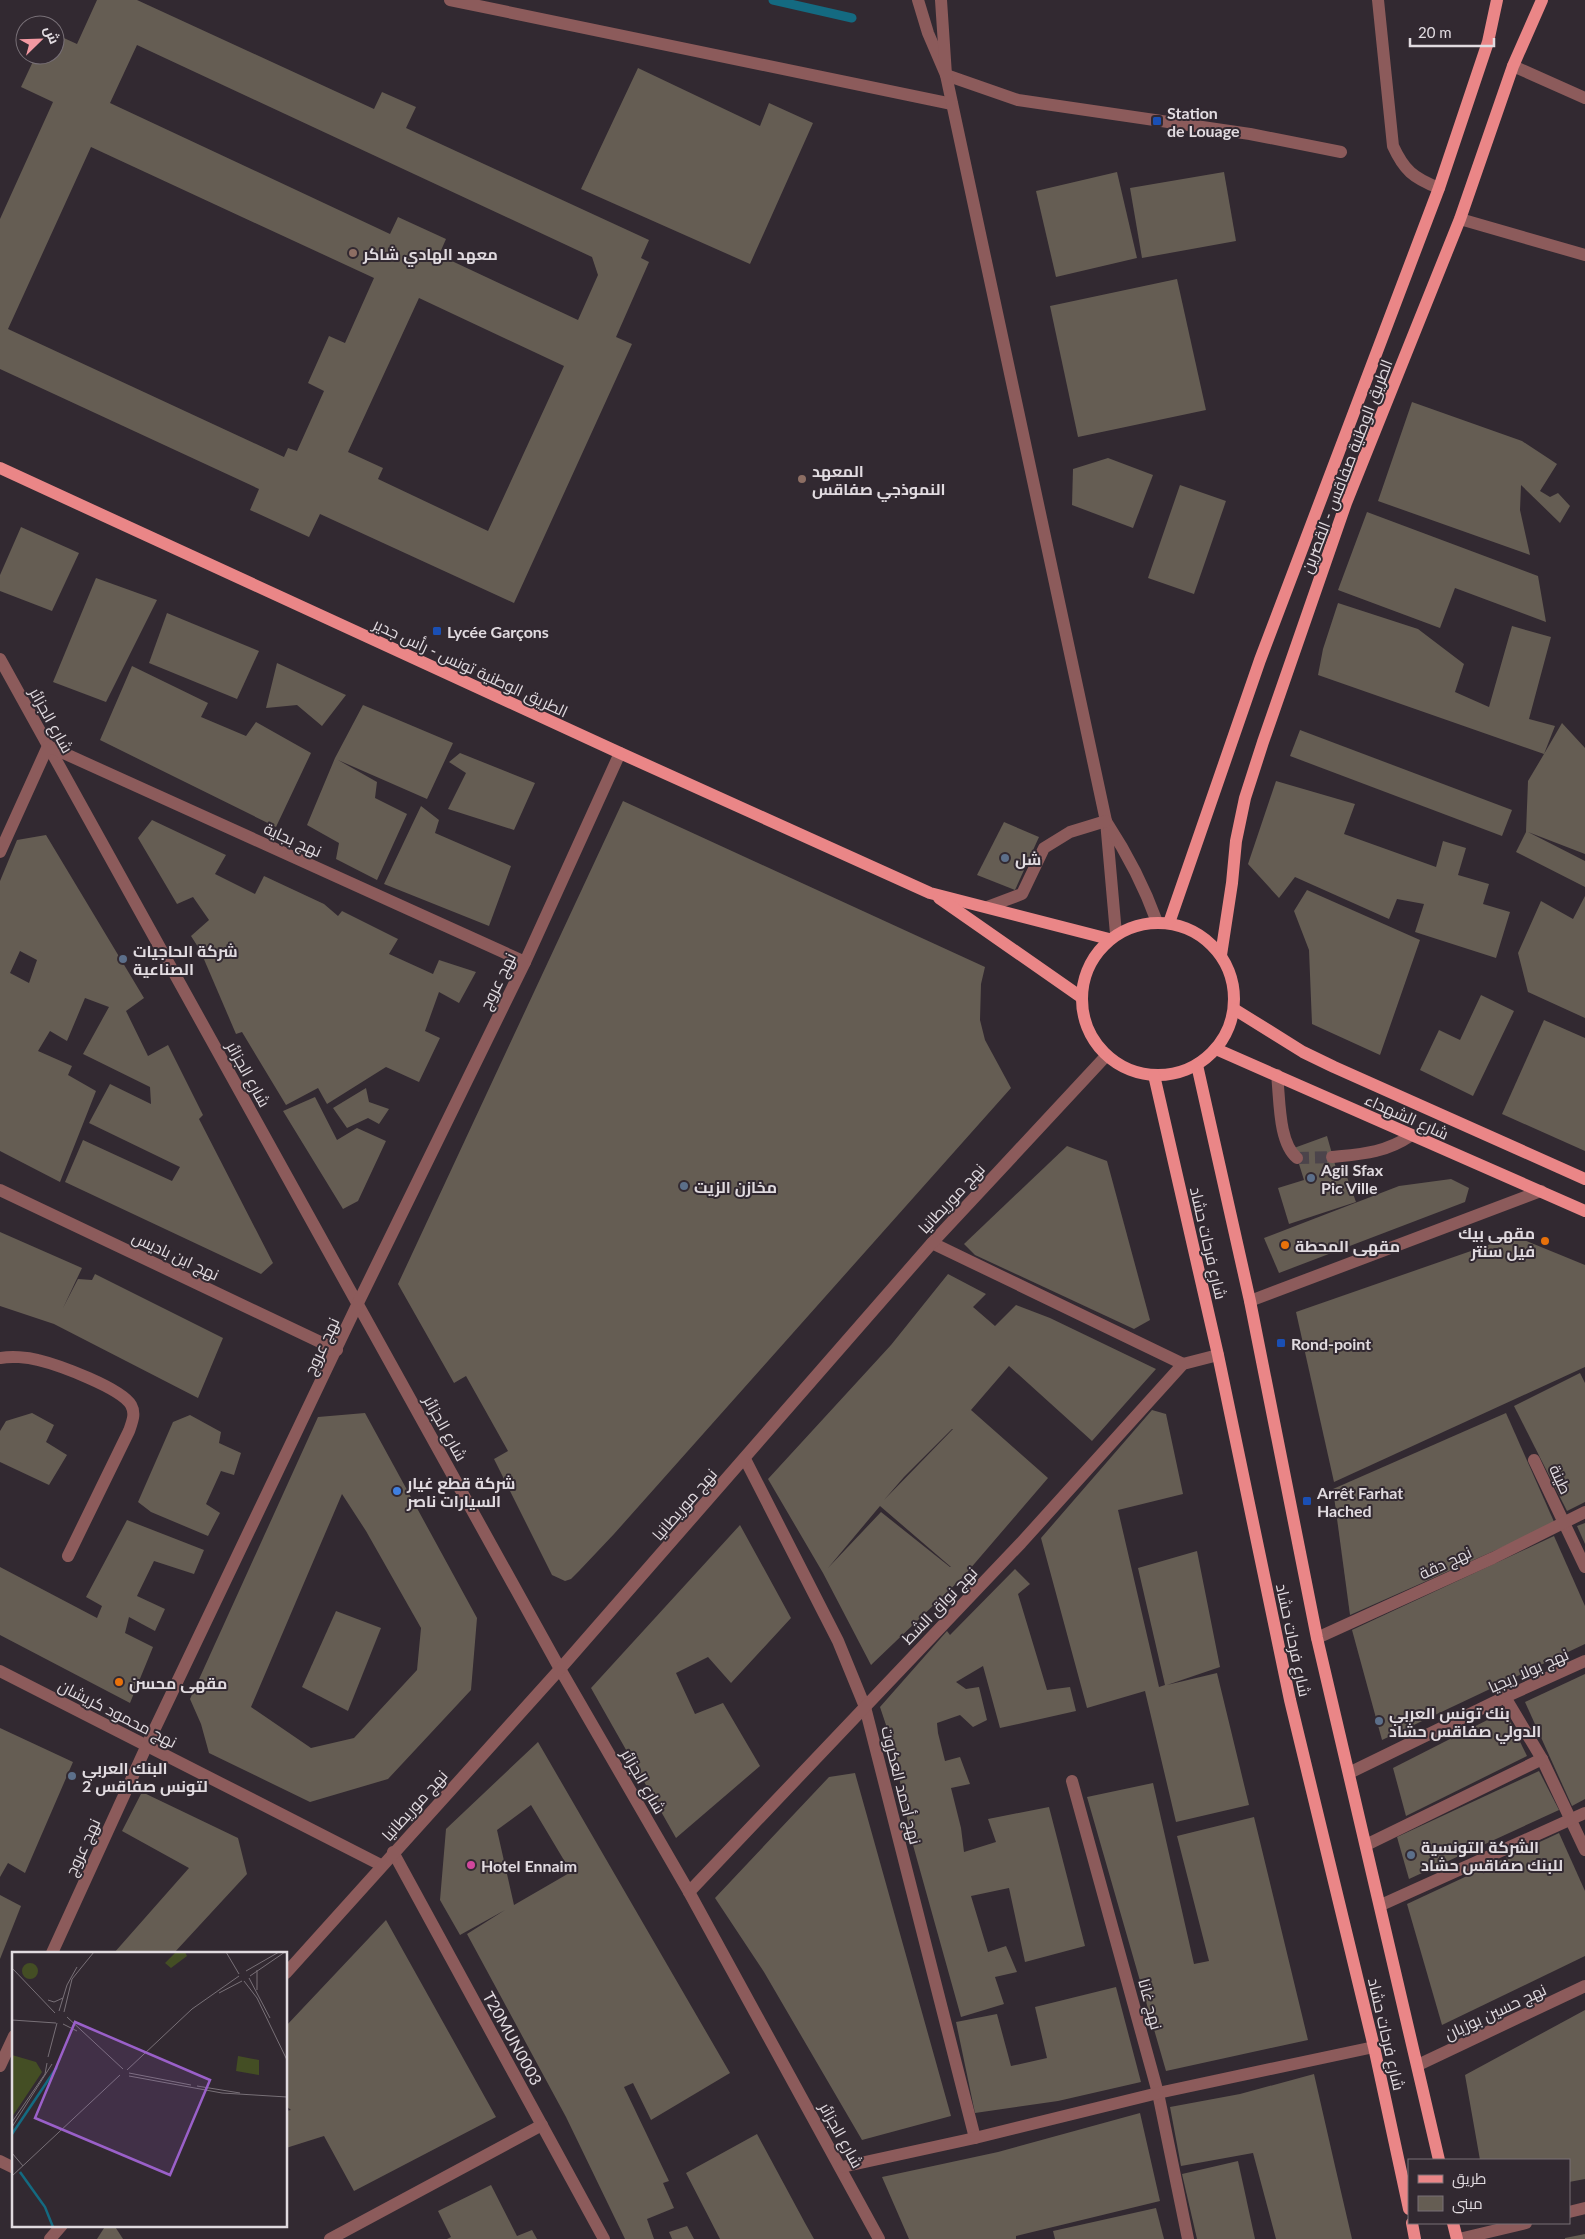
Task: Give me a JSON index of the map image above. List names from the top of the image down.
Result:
{
  "streets": {
    "main road": [
      "الطريق الوطنية صفاقس - القصرين",
      "الطريق الوطنية تونس - رأس جدير",
      "شارع الشهداء",
      "شارع فرحات حشاد"
    ],
    "street": [
      "شارع الجزائر",
      "نهج بجاية",
      "نهج عروج",
      "نهج موريطانيا",
      "نهج ابن باديس",
      "طينة",
      "نهج دقة",
      "نهج نواق الشط",
      "نهج بولا ريجيا",
      "نهج محمود كريشان",
      "نهج أحمد العكروت",
      "نهج غانا",
      "نهج حسين بوزيان",
      "T20MUN0003"
    ]
  },
  "crossings": [
    ["الطريق الوطنية صفاقس - القصرين", "الطريق الوطنية تونس - رأس جدير"],
    ["الطريق الوطنية صفاقس - القصرين", "شارع الشهداء"],
    ["الطريق الوطنية صفاقس - القصرين", "نهج موريطانيا"],
    ["الطريق الوطنية صفاقس - القصرين", "شارع فرحات حشاد"],
    ["الطريق الوطنية تونس - رأس جدير", "نهج عروج"],
    ["الطريق الوطنية تونس - رأس جدير", "شارع الشهداء"],
    ["الطريق الوطنية تونس - رأس جدير", "نهج موريطانيا"],
    ["الطريق الوطنية تونس - رأس جدير", "شارع فرحات حشاد"],
    ["شارع الجزائر", "نهج بجاية"],
    ["شارع الجزائر", "نهج عروج"],
    ["شارع الجزائر", "نهج موريطانيا"],
    ["شارع الجزائر", "نهج نواق الشط"],
    ["نهج بجاية", "نهج عروج"],
    ["نهج عروج", "نهج ابن باديس"],
    ["نهج عروج", "نهج محمود كريشان"],
    ["شارع الشهداء", "نهج موريطانيا"],
    ["شارع الشهداء", "شارع فرحات حشاد"],
    ["نهج موريطانيا", "شارع فرحات حشاد"],
    ["نهج موريطانيا", "نهج محمود كريشان"],
    ["نهج موريطانيا", "نهج أحمد العكروت"],
    ["نهج موريطانيا", "T20MUN0003"],
    ["شارع فرحات حشاد", "نهج دقة"],
    ["شارع فرحات حشاد", "نهج بولا ريجيا"],
    ["شارع فرحات حشاد", "نهج حسين بوزيان"],
    ["طينة", "نهج دقة"],
    ["نهج نواق الشط", "نهج أحمد العكروت"]
  ],
  "places": {
    "transit": [
      "Station de Louage",
      "Lycée Garçons",
      "Rond-point",
      "Arrêt Farhat Hached"
    ],
    "other": [
      "معهد الهادي شاكر",
      "المعهد النموذجي صفاقس",
      "شل",
      "شركة الحاجيات الصناعية",
      "Agil Sfax Pic Ville",
      "مخازن الزيت",
      "مقهى بيك فيل سنتر",
      "مقهى المحطة",
      "شركة قطع غيار السيارات ناصر",
      "مقهى محسن",
      "بنك تونس العربي الدولي صفاقس حشاد",
      "البنك العربي لتونس صفاقس 2",
      "الشركة التونسية للبنك صفاقس حشاد",
      "Hotel Ennaim"
    ]
  },
  "legend": ["طريق", "مبنى"],
  "scale_bar": "20 m",
  "north": "top right"
}
